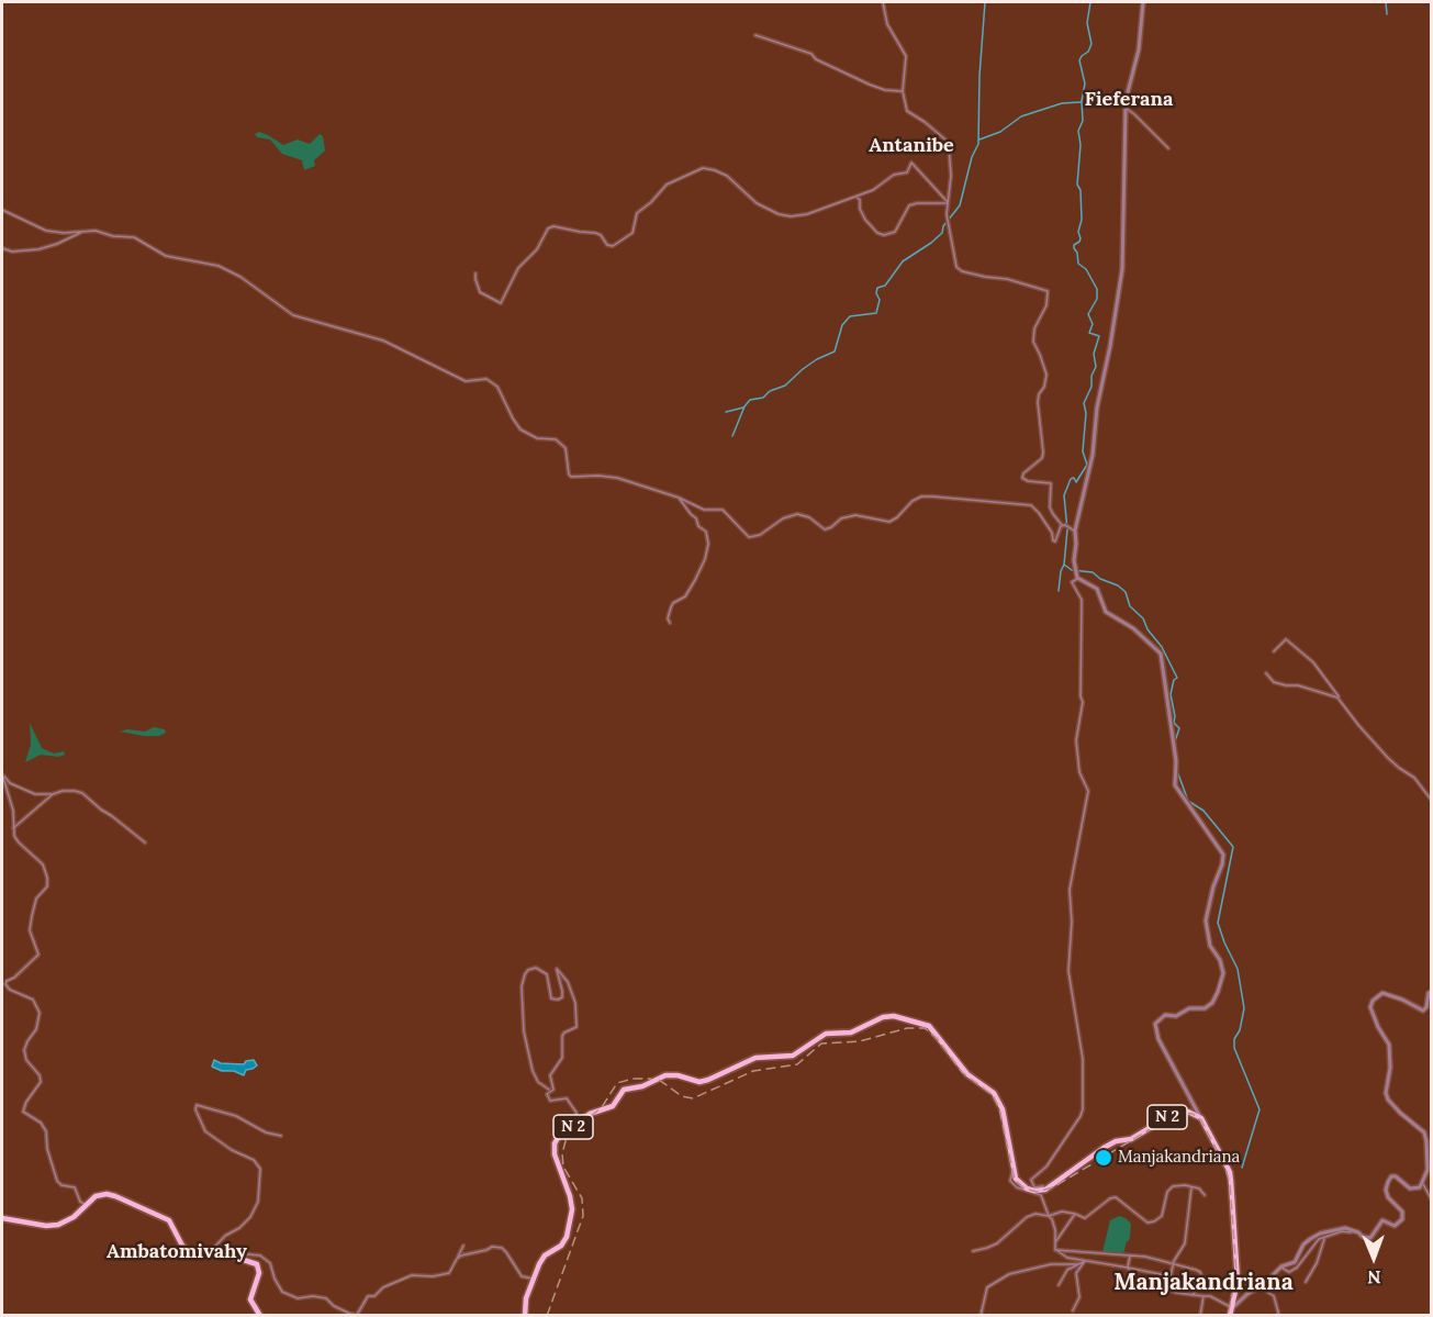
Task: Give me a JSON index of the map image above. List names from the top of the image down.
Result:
{
  "streets": {
    "main road": ["N 2"]
  },
  "districts": [
    "Fieferana",
    "Antanibe",
    "Ambatomivahy",
    "Manjakandriana"
  ],
  "places": ["Manjakandriana"],
  "north": "bottom"
}
